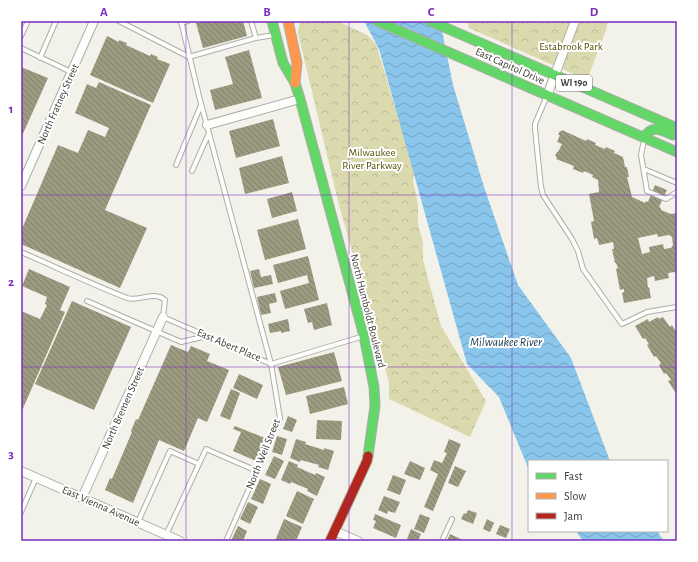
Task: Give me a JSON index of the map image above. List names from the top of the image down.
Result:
{
  "streets": {
    "main road": ["East Capitol Drive", "WI 190", "North Humboldt Boulevard"],
    "street": ["North Fratney Street", "North Bremen Street", "East Vienna Avenue"],
    "lane": ["East Abert Place", "North Weil Street"]
  },
  "crossings": [
    ["North Humboldt Boulevard", "East Abert Place"],
    ["East Abert Place", "North Bremen Street"],
    ["East Abert Place", "North Weil Street"],
    ["North Bremen Street", "East Vienna Avenue"]
  ],
  "water": ["Milwaukee River"],
  "parks": ["Estabrook Park", "Milwaukee River Parkway"],
  "legend": ["Fast", "Slow", "Jam"],
  "grid": {
    "columns": [
      "A",
      "B",
      "C",
      "D"
    ],
    "rows": ["1", "2", "3"]
  }
}
